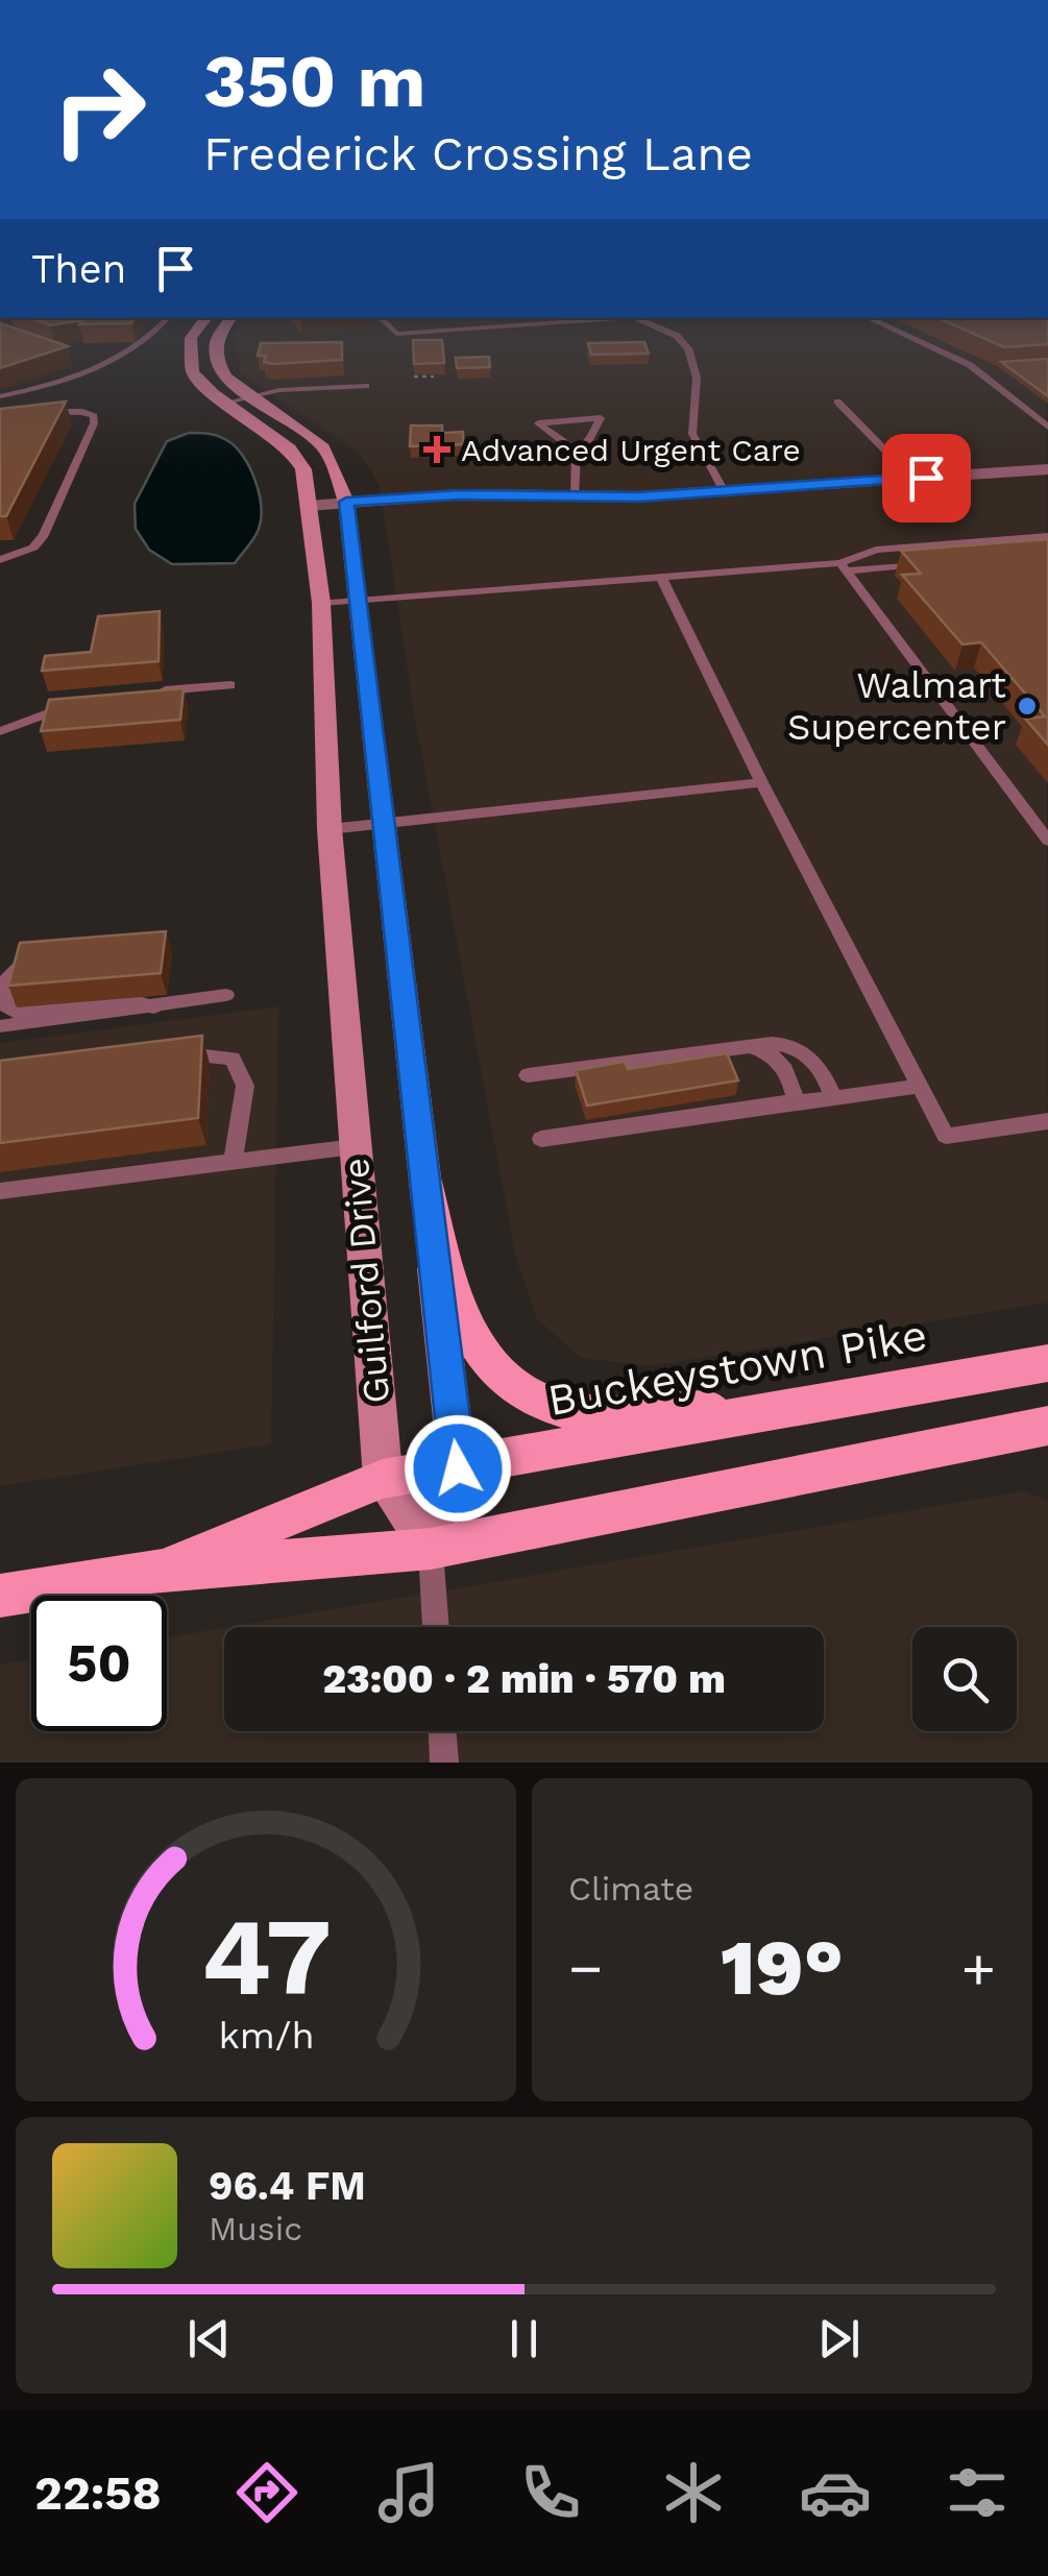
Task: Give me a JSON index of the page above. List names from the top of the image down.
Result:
{
  "streets": {
    "main road": ["Guilford Drive", "Buckeystown Pike"]
  },
  "crossings": [
    ["Guilford Drive", "Buckeystown Pike"]
  ],
  "places": {
    "health": ["Advanced Urgent Care"],
    "other": ["Walmart Supercenter"]
  },
  "page": {
    "turn": ["350 m", "Frederick Crossing Lane"],
    "then": "Then",
    "limit": "50",
    "trip": "23:00 · 2 min · 570 m",
    "tile": "Climate",
    "heat": ["−", "19°", "+"],
    "song": ["96.4 FM", "Music"],
    "tabs": "22:58",
    "gauge": ["47", "km/h"]
  }
}
